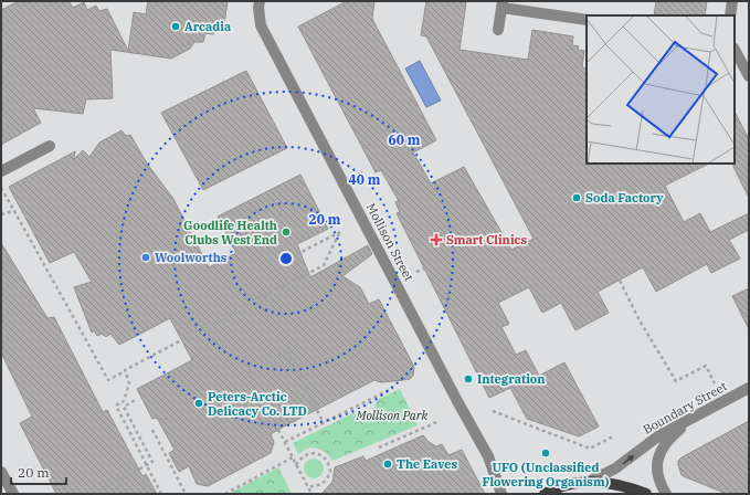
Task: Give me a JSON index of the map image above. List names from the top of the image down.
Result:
{
  "streets": {
    "street": ["Mollison Street", "Boundary Street"]
  },
  "one_way": ["Boundary Street"],
  "parks": ["Mollison Park"],
  "places": {
    "other": [
      "Arcadia",
      "Soda Factory",
      "Goodlife Health Clubs West End",
      "Woolworths",
      "Integration",
      "Peters-Arctic Delicacy Co. LTD",
      "UFO (Unclassified Flowering Organism)",
      "The Eaves"
    ],
    "health": ["Smart Clinics"]
  },
  "scale_bar": "20 m",
  "rings": ["60 m", "40 m", "20 m"]
}
